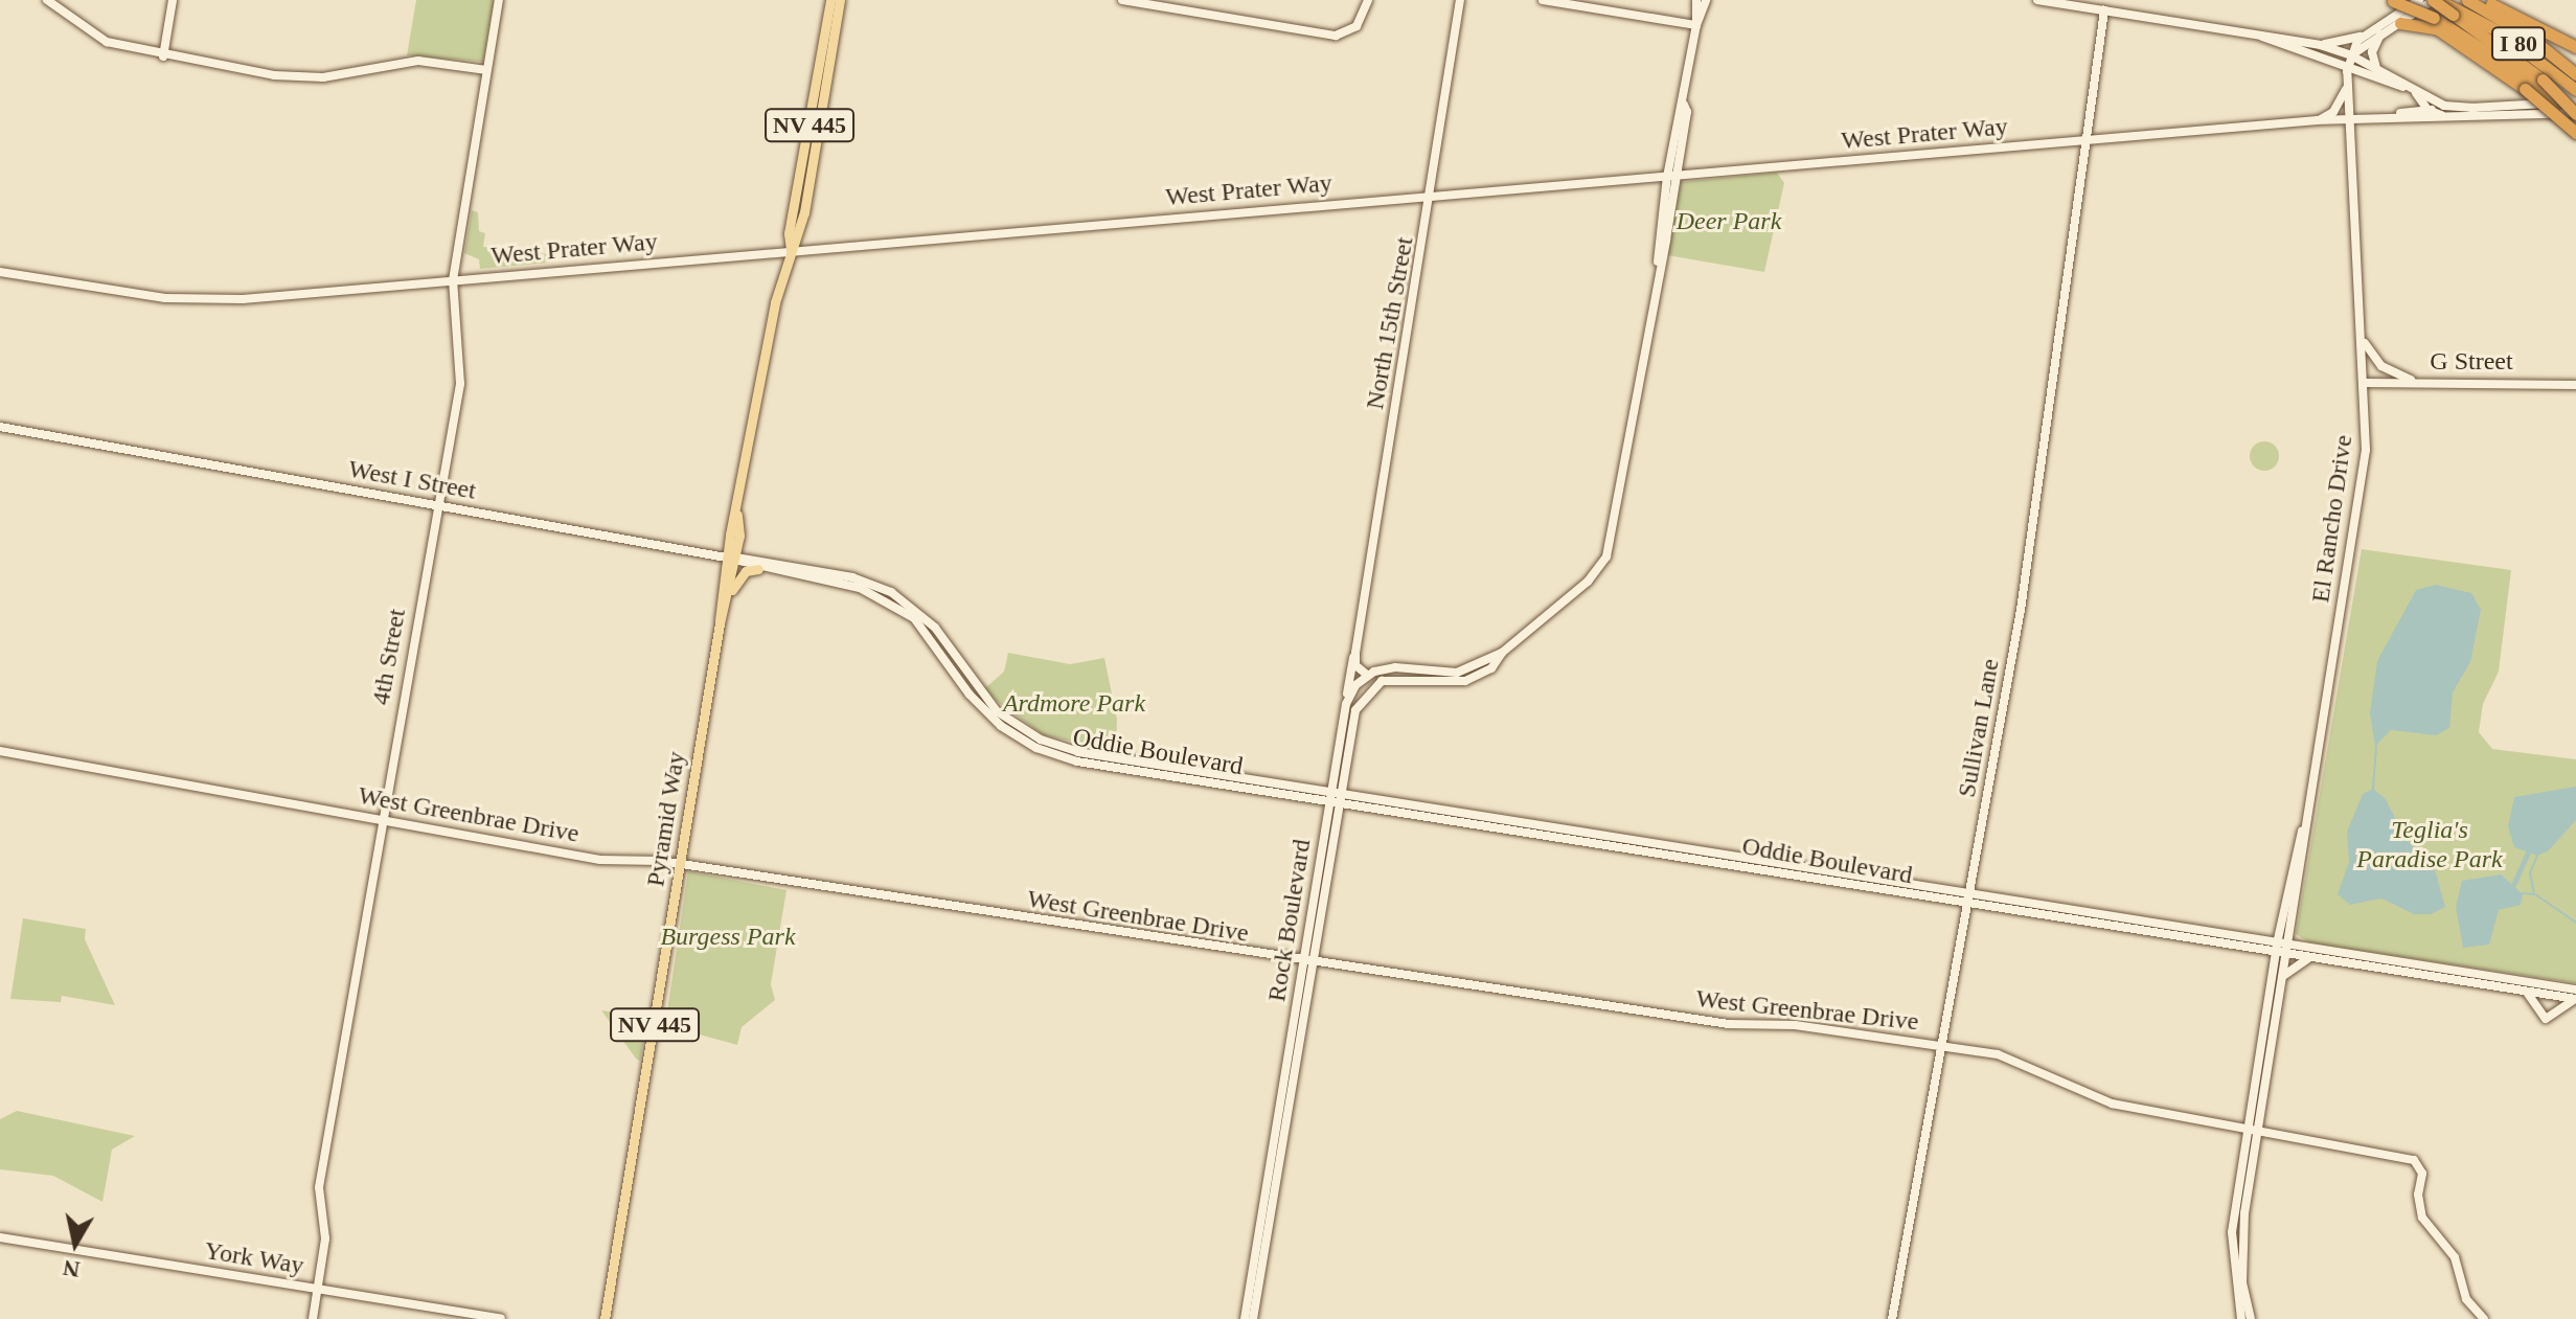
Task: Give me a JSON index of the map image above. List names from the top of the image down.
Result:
{
  "streets": {
    "highway": ["I 80"],
    "main road": [
      "NV 445",
      "West Prater Way",
      "North 15th Street",
      "G Street",
      "West I Street",
      "El Rancho Drive",
      "4th Street",
      "Sullivan Lane",
      "Oddie Boulevard",
      "West Greenbrae Drive",
      "Pyramid Way",
      "Rock Boulevard",
      "York Way"
    ]
  },
  "crossings": [
    ["West Prater Way", "North 15th Street"],
    ["West Prater Way", "El Rancho Drive"],
    ["West Prater Way", "4th Street"],
    ["West Prater Way", "Sullivan Lane"],
    ["West Prater Way", "Pyramid Way"],
    ["North 15th Street", "Rock Boulevard"],
    ["G Street", "El Rancho Drive"],
    ["West I Street", "4th Street"],
    ["West I Street", "Oddie Boulevard"],
    ["West I Street", "Pyramid Way"],
    ["El Rancho Drive", "Oddie Boulevard"],
    ["El Rancho Drive", "West Greenbrae Drive"],
    ["4th Street", "West Greenbrae Drive"],
    ["4th Street", "York Way"],
    ["Sullivan Lane", "Oddie Boulevard"],
    ["Sullivan Lane", "West Greenbrae Drive"],
    ["Oddie Boulevard", "Pyramid Way"],
    ["Oddie Boulevard", "Rock Boulevard"],
    ["West Greenbrae Drive", "Pyramid Way"],
    ["West Greenbrae Drive", "Rock Boulevard"]
  ],
  "parks": [
    "Deer Park",
    "Ardmore Park",
    "Teglia's Paradise Park",
    "Burgess Park"
  ],
  "north": "bottom"
}
